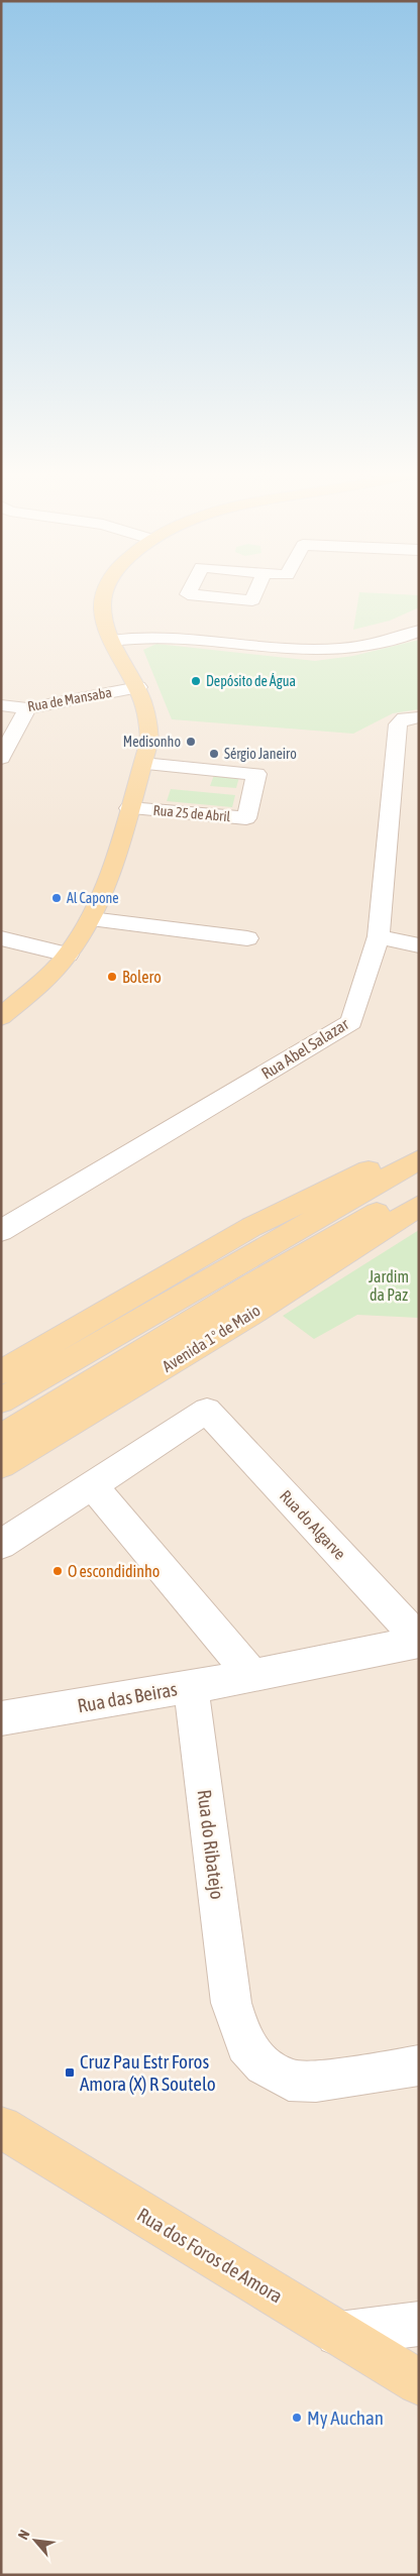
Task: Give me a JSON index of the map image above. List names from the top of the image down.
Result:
{
  "streets": {
    "main road": ["Rua 25 de Abril", "Avenida 1º de Maio", "Rua dos Foros de Amora"],
    "street": [
      "Rua de Mansaba",
      "Rua Abel Salazar",
      "Rua do Algarve",
      "Rua das Beiras",
      "Rua do Ribatejo"
    ]
  },
  "crossings": [
    ["Rua de Mansaba", "Rua 25 de Abril"],
    ["Rua do Algarve", "Rua das Beiras"],
    ["Rua das Beiras", "Rua do Ribatejo"]
  ],
  "parks": ["Jardim da Paz"],
  "places": {
    "other": [
      "Depósito de Água",
      "Medisonho",
      "Sérgio Janeiro",
      "Al Capone",
      "Bolero",
      "O escondidinho",
      "My Auchan"
    ],
    "transit": ["Cruz Pau Estr Foros Amora (X) R Soutelo"]
  },
  "north": "top left"
}
